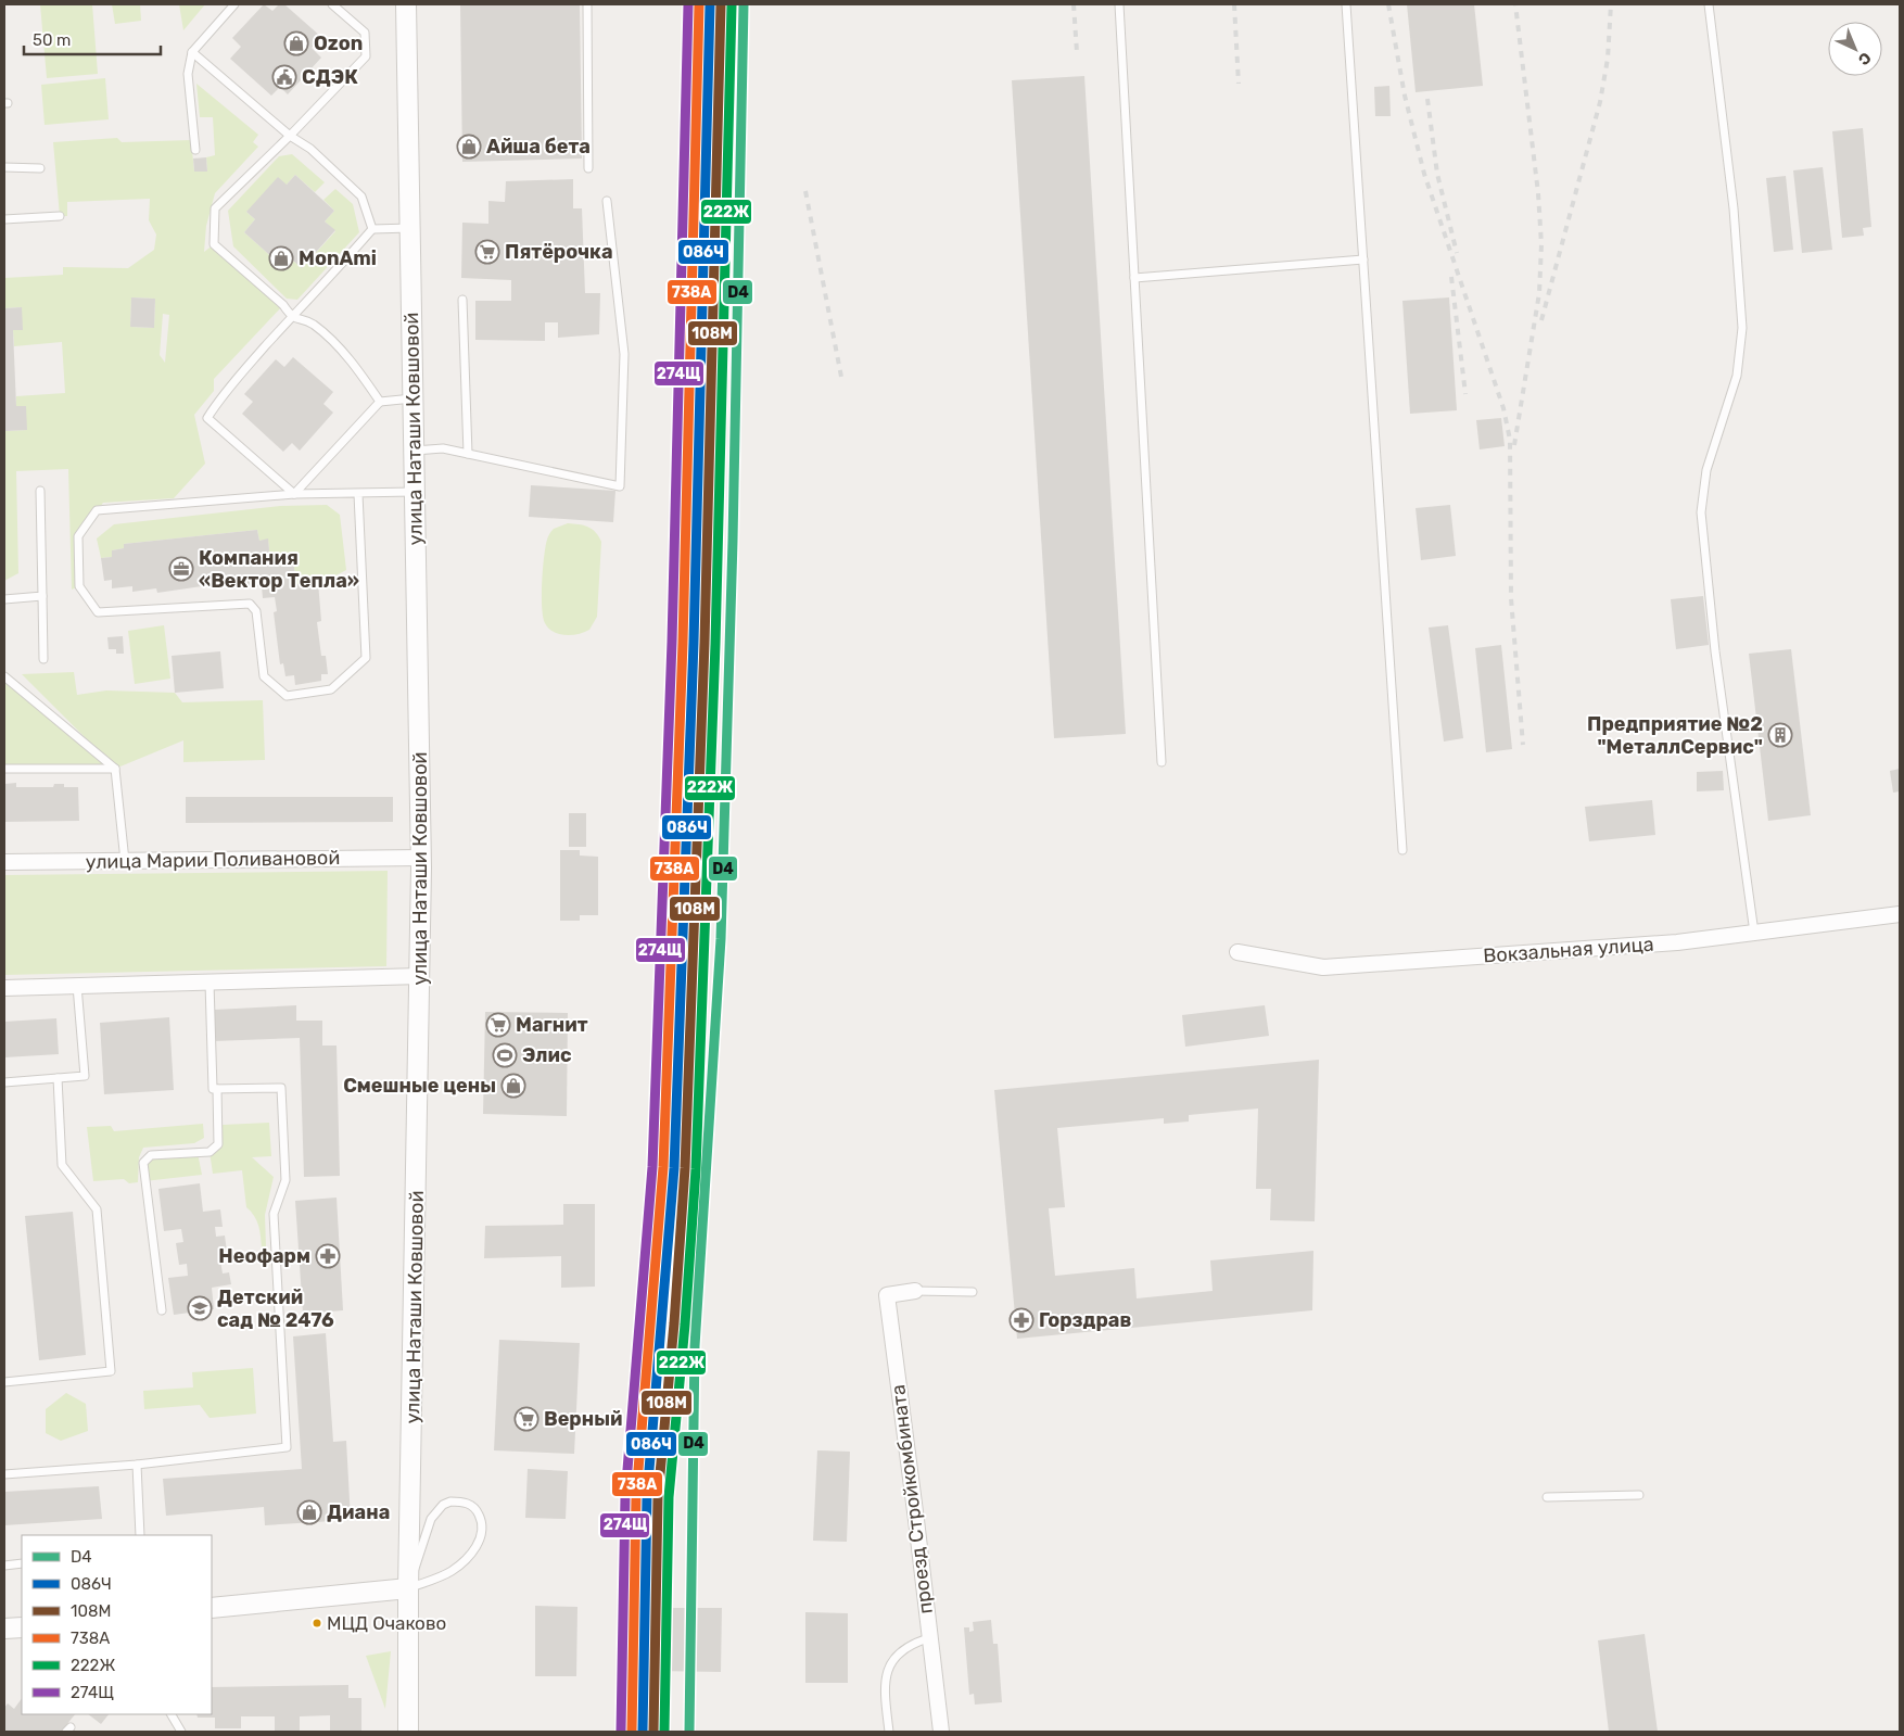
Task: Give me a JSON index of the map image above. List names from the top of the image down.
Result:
{
  "streets": {
    "street": [
      "улица Наташи Ковшовой",
      "улица Марии Поливановой",
      "Вокзальная улица",
      "проезд Стройкомбината"
    ]
  },
  "crossings": [
    ["улица Наташи Ковшовой", "улица Марии Поливановой"]
  ],
  "places": {
    "shop": [
      "Ozon",
      "Айша бета",
      "MonAmi",
      "Смешные цены",
      "Диана"
    ],
    "public building": ["СДЭК"],
    "supermarket": ["Пятёрочка", "Магнит", "Верный"],
    "office": ["Компания «Вектор Тепла»"],
    "building": ["Предприятие №2 \"МеталлСервис\""],
    "sports": ["Элис"],
    "pharmacy": ["Неофарм", "Горздрав"],
    "school or university": ["Детский сад № 2476"],
    "other": ["МЦД Очаково"]
  },
  "lines": [
    "transit line D4",
    "transit line 086Ч",
    "transit line 108М",
    "transit line 738А",
    "transit line 274Щ",
    "transit line 222Ж"
  ],
  "legend": [
    "D4",
    "086Ч",
    "108М",
    "738А",
    "222Ж",
    "274Щ"
  ],
  "scale_bar": "50 m",
  "north": "bottom right"
}
